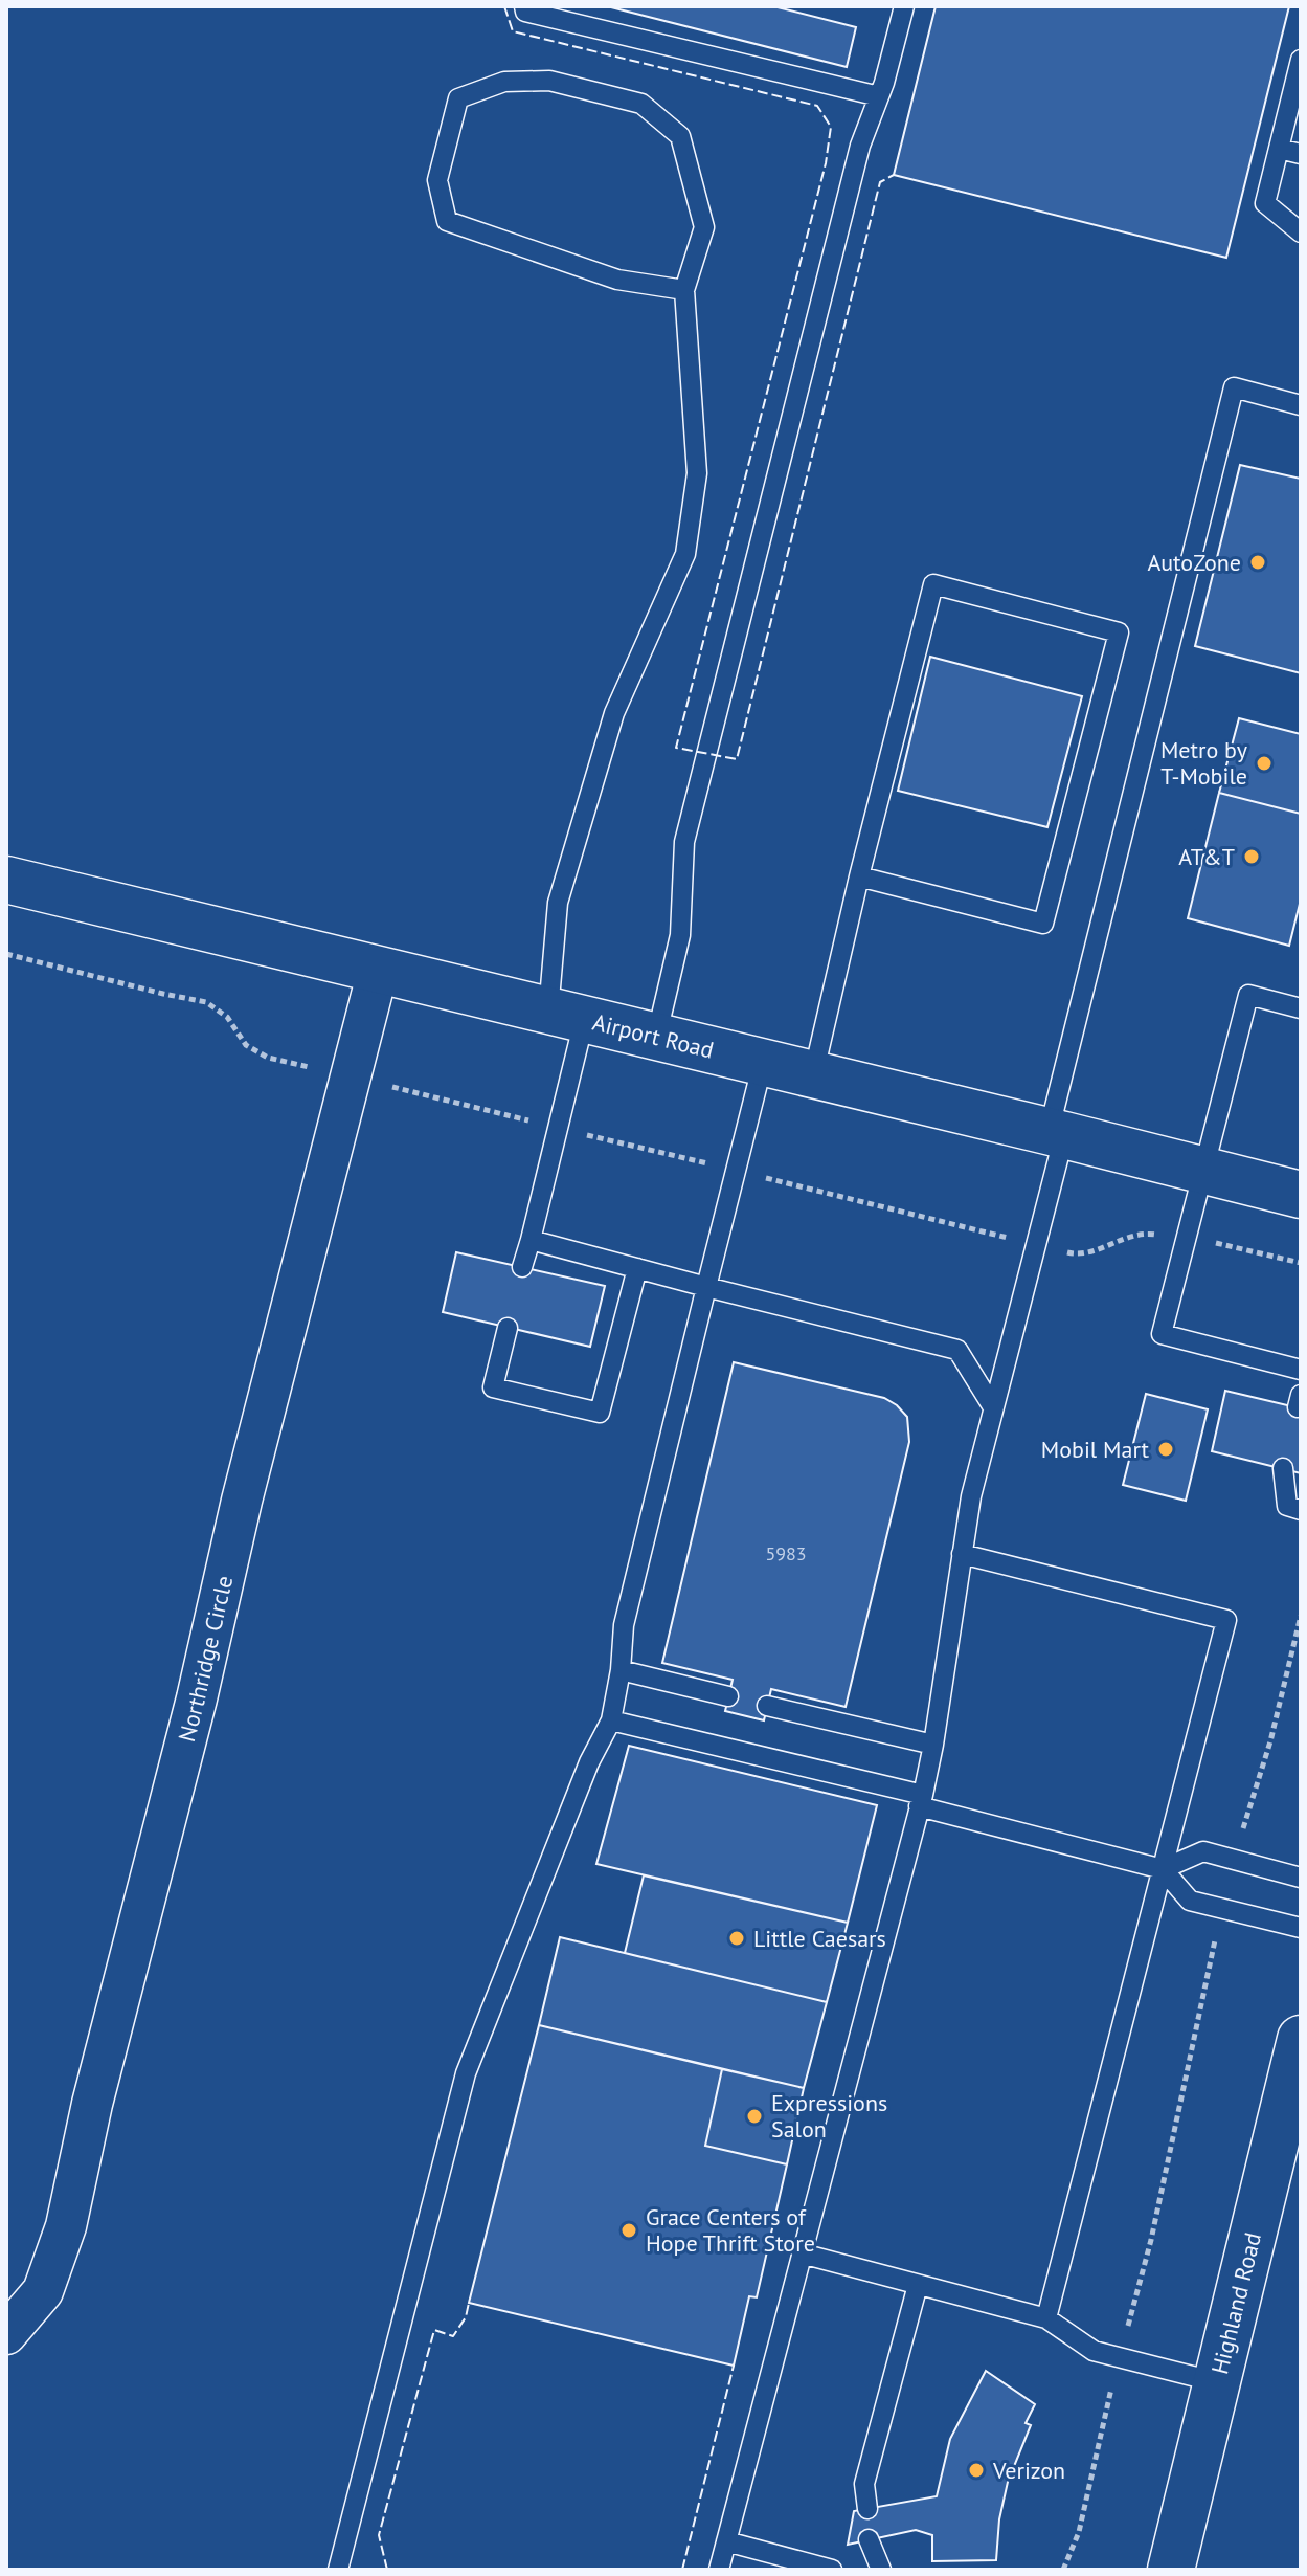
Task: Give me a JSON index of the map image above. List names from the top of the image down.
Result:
{
  "streets": {
    "main road": ["Airport Road", "Highland Road"],
    "street": ["Northridge Circle"]
  },
  "crossings": [
    ["Airport Road", "Northridge Circle"]
  ],
  "places": [
    "AutoZone",
    "Metro by T-Mobile",
    "AT&T",
    "Mobil Mart",
    "Little Caesars",
    "Expressions Salon",
    "Grace Centers of Hope Thrift Store",
    "Verizon"
  ],
  "house_numbers": ["5983"]
}
